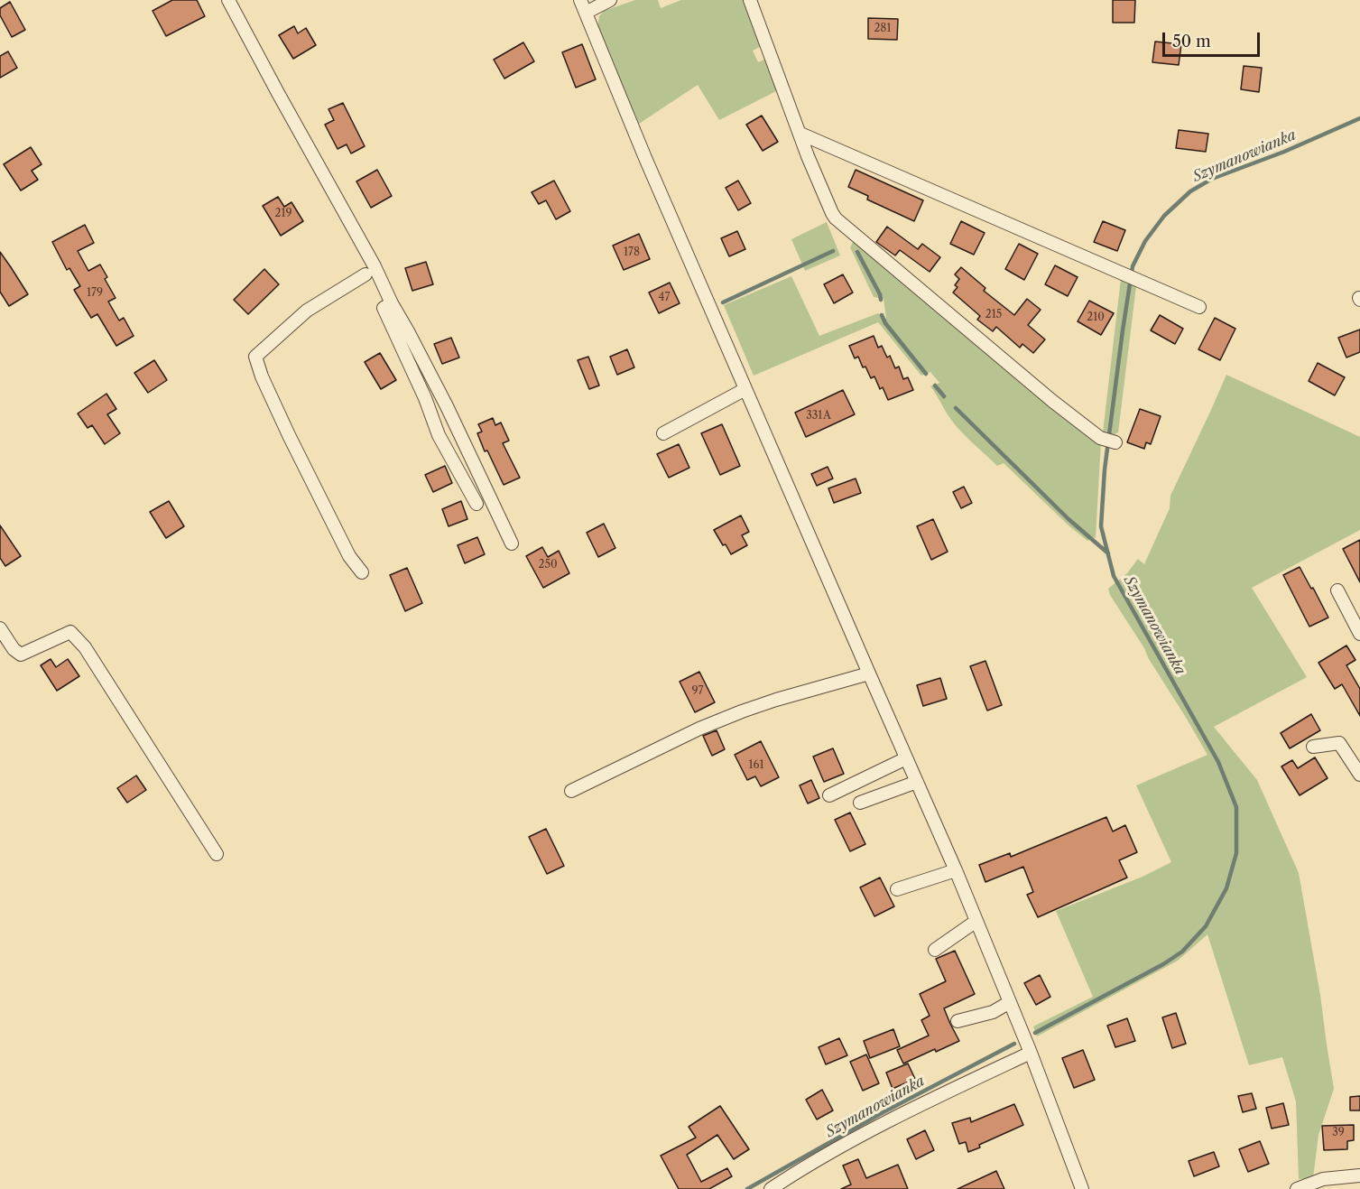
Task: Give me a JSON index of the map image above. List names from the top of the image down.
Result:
{
  "water": ["Szymanowianka"],
  "house_numbers": [
    "281",
    "219",
    "178",
    "179",
    "47",
    "215",
    "210",
    "331A",
    "250",
    "97",
    "161",
    "39"
  ],
  "scale_bar": "50 m"
}
